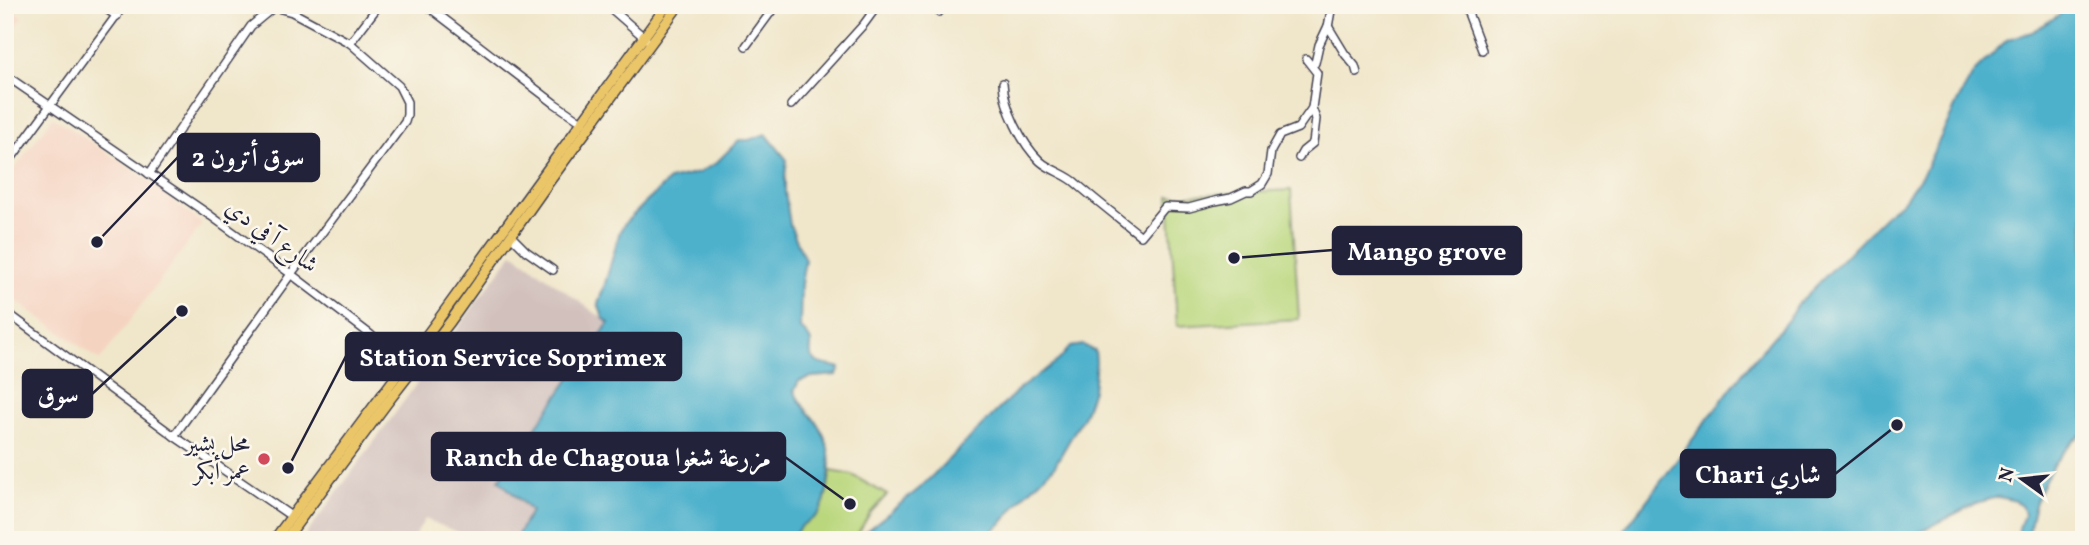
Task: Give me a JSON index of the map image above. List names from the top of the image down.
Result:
{
  "streets": {
    "street": ["شارع آ في دي"]
  },
  "places": [
    "سوق أترون 2",
    "Mango grove",
    "سوق",
    "Chari شاري",
    "محل بشير عمر أبكر",
    "Station Service Soprimex",
    "Ranch de Chagoua مزرعة شغوا"
  ],
  "north": "left"
}
